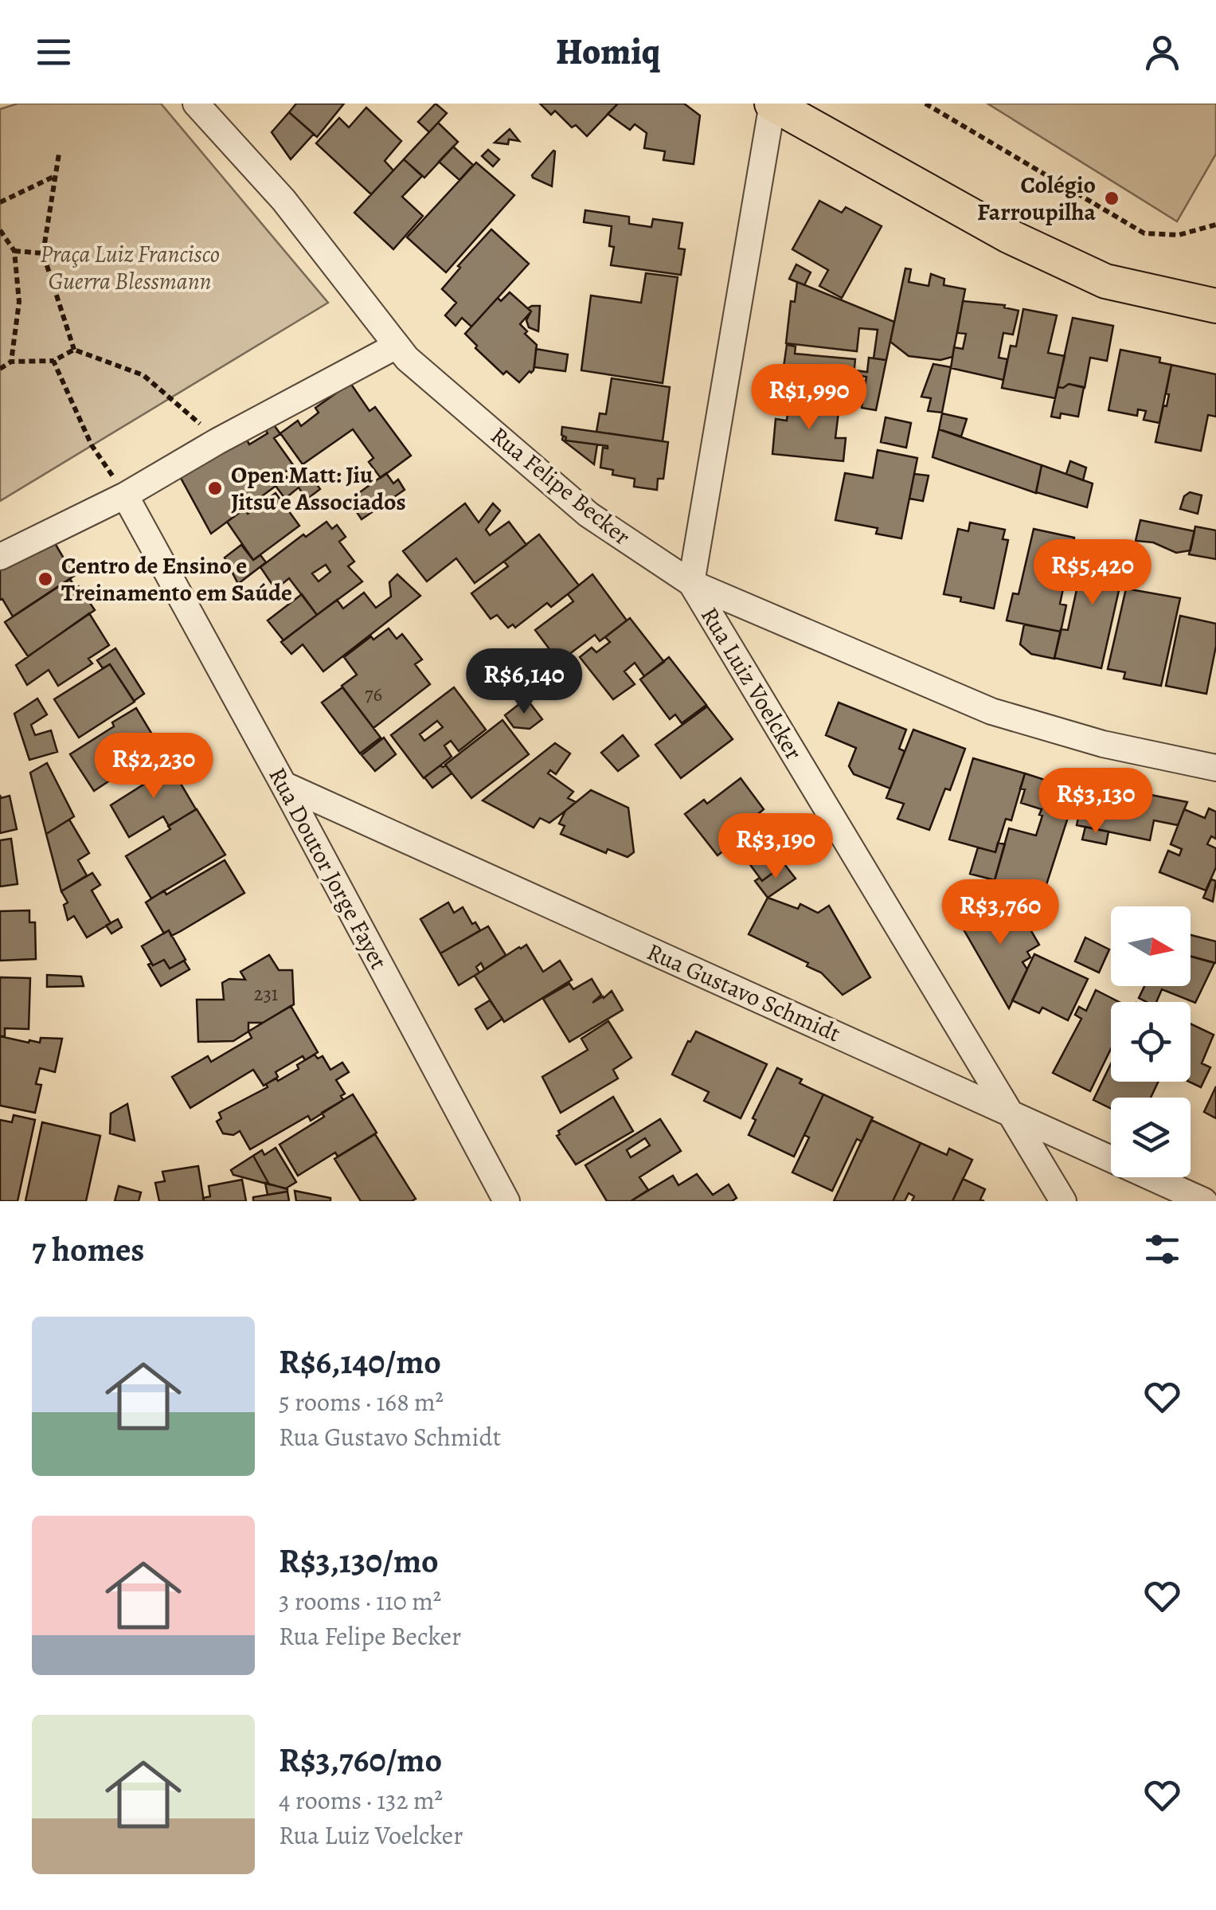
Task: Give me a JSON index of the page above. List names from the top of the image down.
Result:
{
  "streets": {
    "street": [
      "Rua Felipe Becker",
      "Rua Luiz Voelcker",
      "Rua Doutor Jorge Fayet",
      "Rua Gustavo Schmidt"
    ]
  },
  "crossings": [
    ["Rua Felipe Becker", "Rua Luiz Voelcker"],
    ["Rua Luiz Voelcker", "Rua Gustavo Schmidt"],
    ["Rua Doutor Jorge Fayet", "Rua Gustavo Schmidt"]
  ],
  "parks": ["Praça Luiz Francisco Guerra Blessmann"],
  "places": ["Colégio Farroupilha", "Open Matt: Jiu Jitsu e Associados", "Centro de Ensino e Treinamento em Saúde"],
  "house_numbers": ["76", "231"],
  "north": "right",
  "page": {
    "header": "Homiq",
    "price": [
      "R$1,990",
      "R$5,420",
      "R$6,140",
      "R$2,230",
      "R$3,130",
      "R$3,190",
      "R$3,760"
    ],
    "heading": "7 homes",
    "list": [
      {
        "name": "R$6,140/mo",
        "note": "5 rooms · 168 m² · Rua Gustavo Schmidt"
      },
      {
        "name": "R$3,130/mo",
        "note": "3 rooms · 110 m² · Rua Felipe Becker"
      },
      {
        "name": "R$3,760/mo",
        "note": "4 rooms · 132 m² · Rua Luiz Voelcker"
      }
    ]
  }
}
